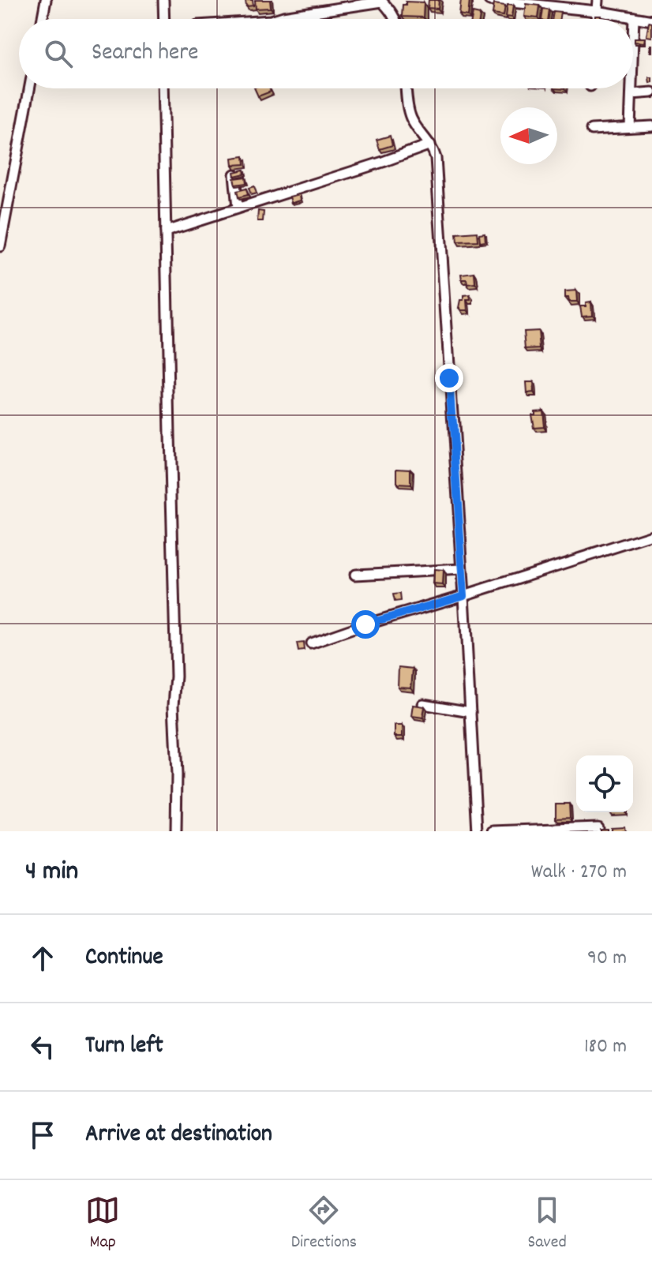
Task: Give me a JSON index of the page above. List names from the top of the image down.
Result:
{
  "north": "left",
  "page": {
    "search": "Search here",
    "heading": ["4 min", "Walk · 270 m"],
    "list": [
      ["Continue", "90 m"],
      ["Turn left", "180 m"],
      "Arrive at destination"
    ],
    "nav": ["Map", "Directions", "Saved"]
  }
}
